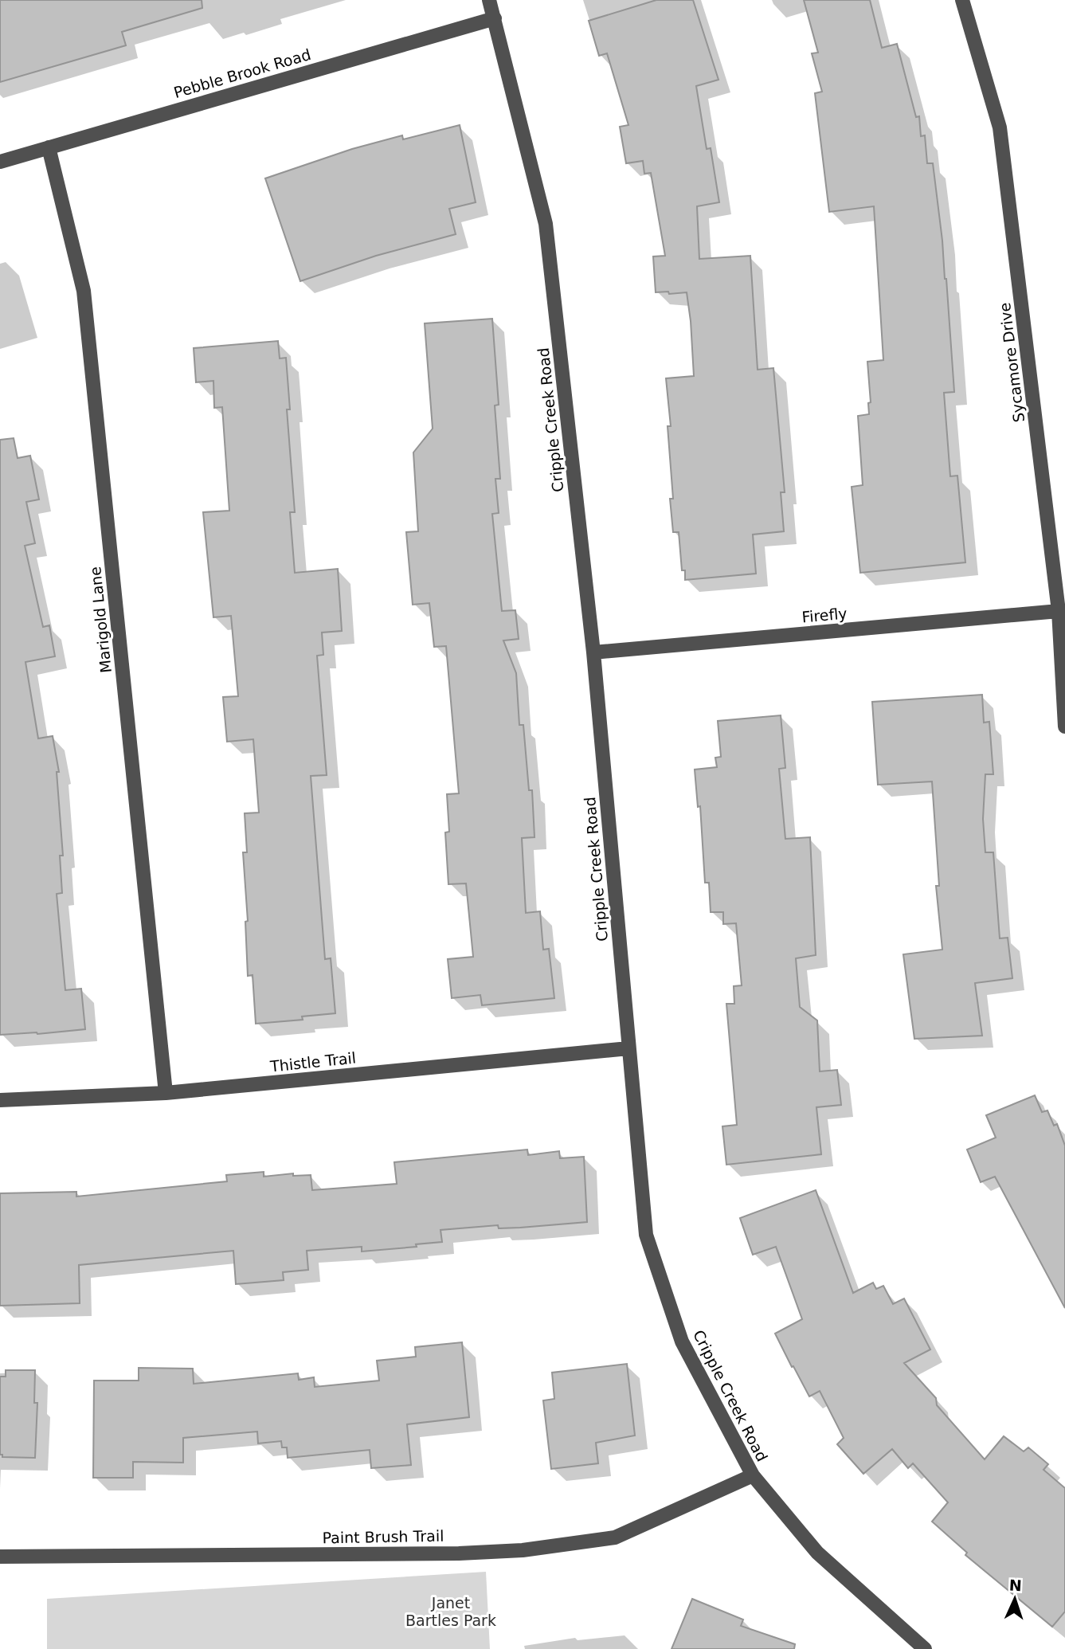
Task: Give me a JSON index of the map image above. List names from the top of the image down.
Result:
{
  "streets": {
    "street": [
      "Pebble Brook Road",
      "Sycamore Drive",
      "Cripple Creek Road",
      "Firefly",
      "Marigold Lane",
      "Thistle Trail",
      "Paint Brush Trail"
    ]
  },
  "crossings": [
    ["Pebble Brook Road", "Cripple Creek Road"],
    ["Pebble Brook Road", "Marigold Lane"],
    ["Sycamore Drive", "Firefly"],
    ["Cripple Creek Road", "Firefly"],
    ["Cripple Creek Road", "Thistle Trail"],
    ["Cripple Creek Road", "Paint Brush Trail"],
    ["Marigold Lane", "Thistle Trail"]
  ],
  "parks": ["Janet Bartles Park"],
  "north": "top"
}
